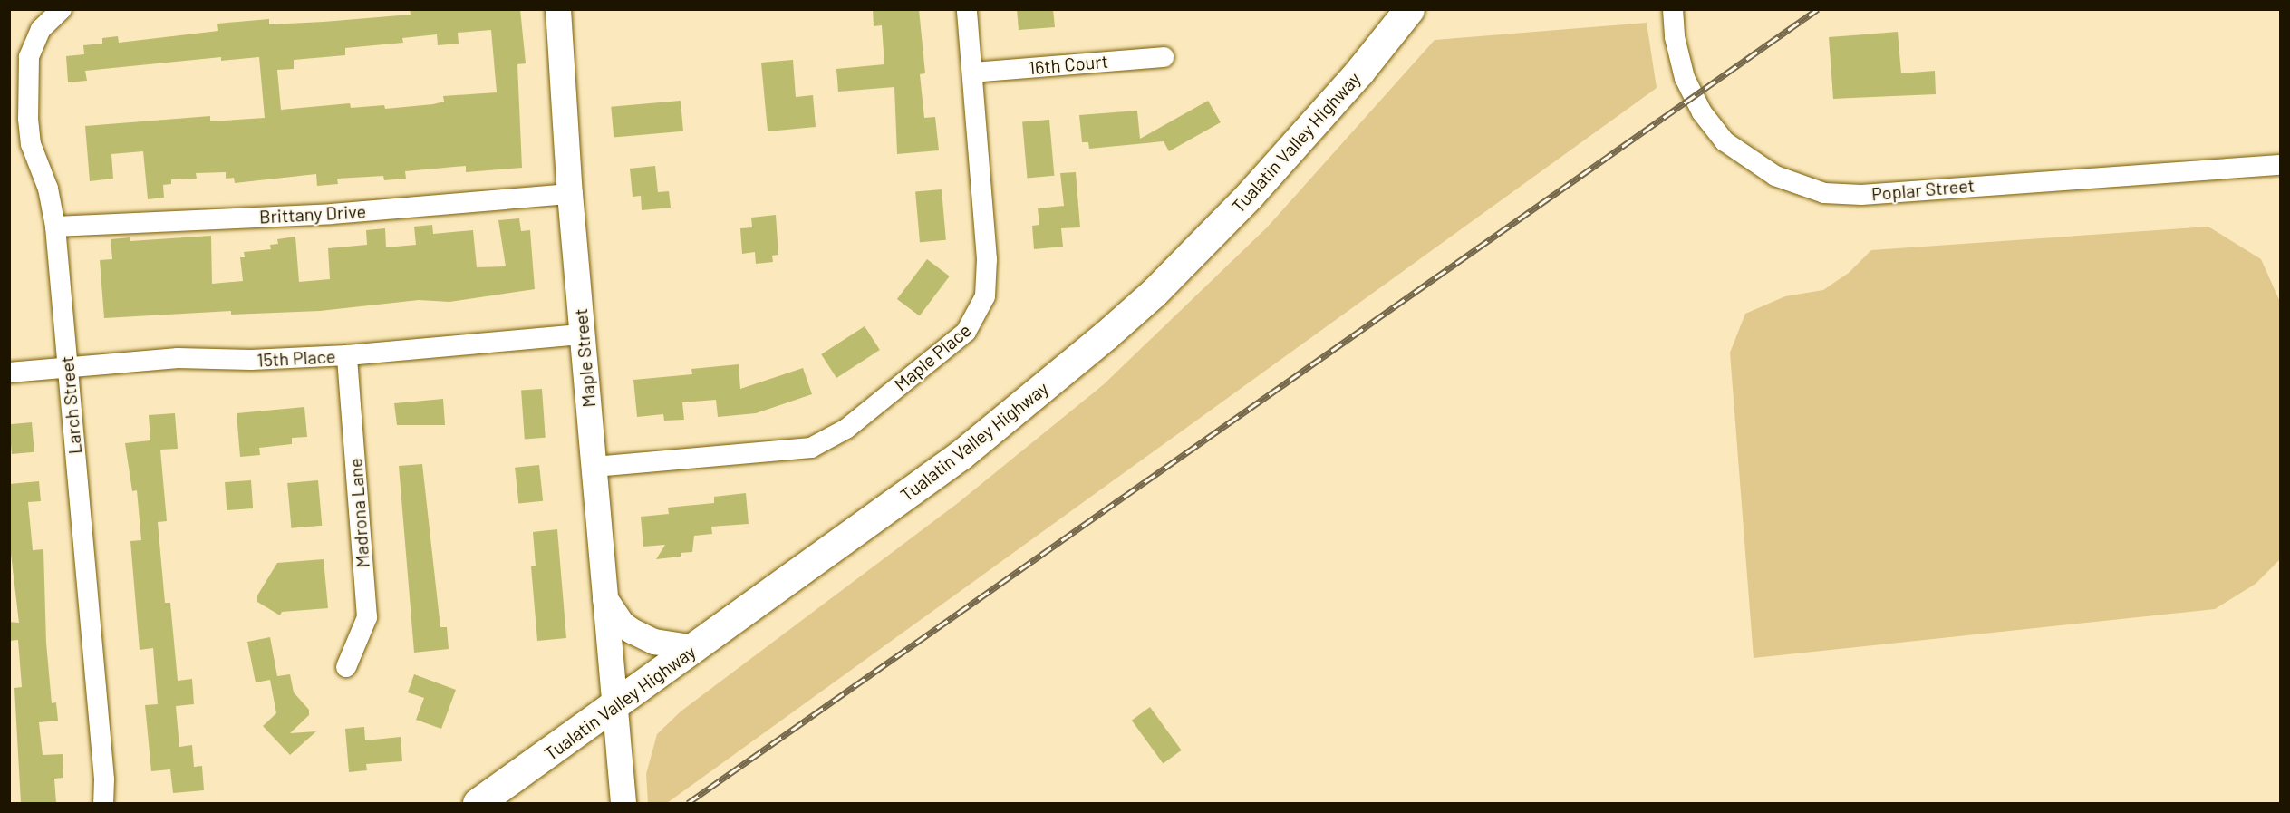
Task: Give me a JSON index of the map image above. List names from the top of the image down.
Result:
{
  "streets": {
    "highway": ["Tualatin Valley Highway"],
    "street": [
      "16th Court",
      "Poplar Street",
      "Brittany Drive",
      "Maple Place",
      "15th Place",
      "Maple Street",
      "Larch Street",
      "Madrona Lane"
    ]
  },
  "crossings": [
    ["16th Court", "Maple Place"],
    ["Tualatin Valley Highway", "Maple Street"],
    ["Brittany Drive", "Maple Street"],
    ["Brittany Drive", "Larch Street"],
    ["Maple Place", "Maple Street"],
    ["15th Place", "Maple Street"],
    ["15th Place", "Larch Street"],
    ["15th Place", "Madrona Lane"]
  ]
}
